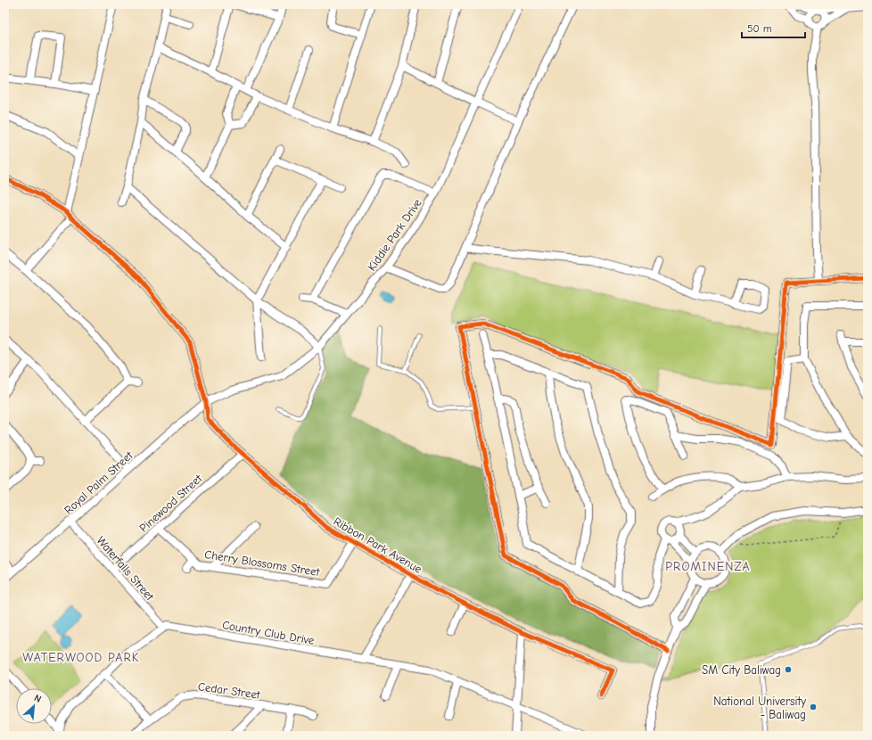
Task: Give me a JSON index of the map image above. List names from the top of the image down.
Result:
{
  "streets": {
    "street": [
      "Kiddie Park Drive",
      "Royal Palm Street",
      "Pinewood Street",
      "Ribbon Park Avenue",
      "Cherry Blossoms Street",
      "Waterfalls Street",
      "Country Club Drive",
      "Cedar Street"
    ]
  },
  "crossings": [
    ["Kiddie Park Drive", "Royal Palm Street"],
    ["Kiddie Park Drive", "Ribbon Park Avenue"],
    ["Royal Palm Street", "Ribbon Park Avenue"],
    ["Royal Palm Street", "Waterfalls Street"],
    ["Pinewood Street", "Ribbon Park Avenue"],
    ["Pinewood Street", "Cherry Blossoms Street"],
    ["Pinewood Street", "Waterfalls Street"],
    ["Ribbon Park Avenue", "Cherry Blossoms Street"],
    ["Waterfalls Street", "Country Club Drive"]
  ],
  "districts": ["PROMINENZA", "WATERWOOD PARK"],
  "places": ["SM City Baliwag", "National University - Baliwag"],
  "scale_bar": "50 m",
  "north": "top right"
}
